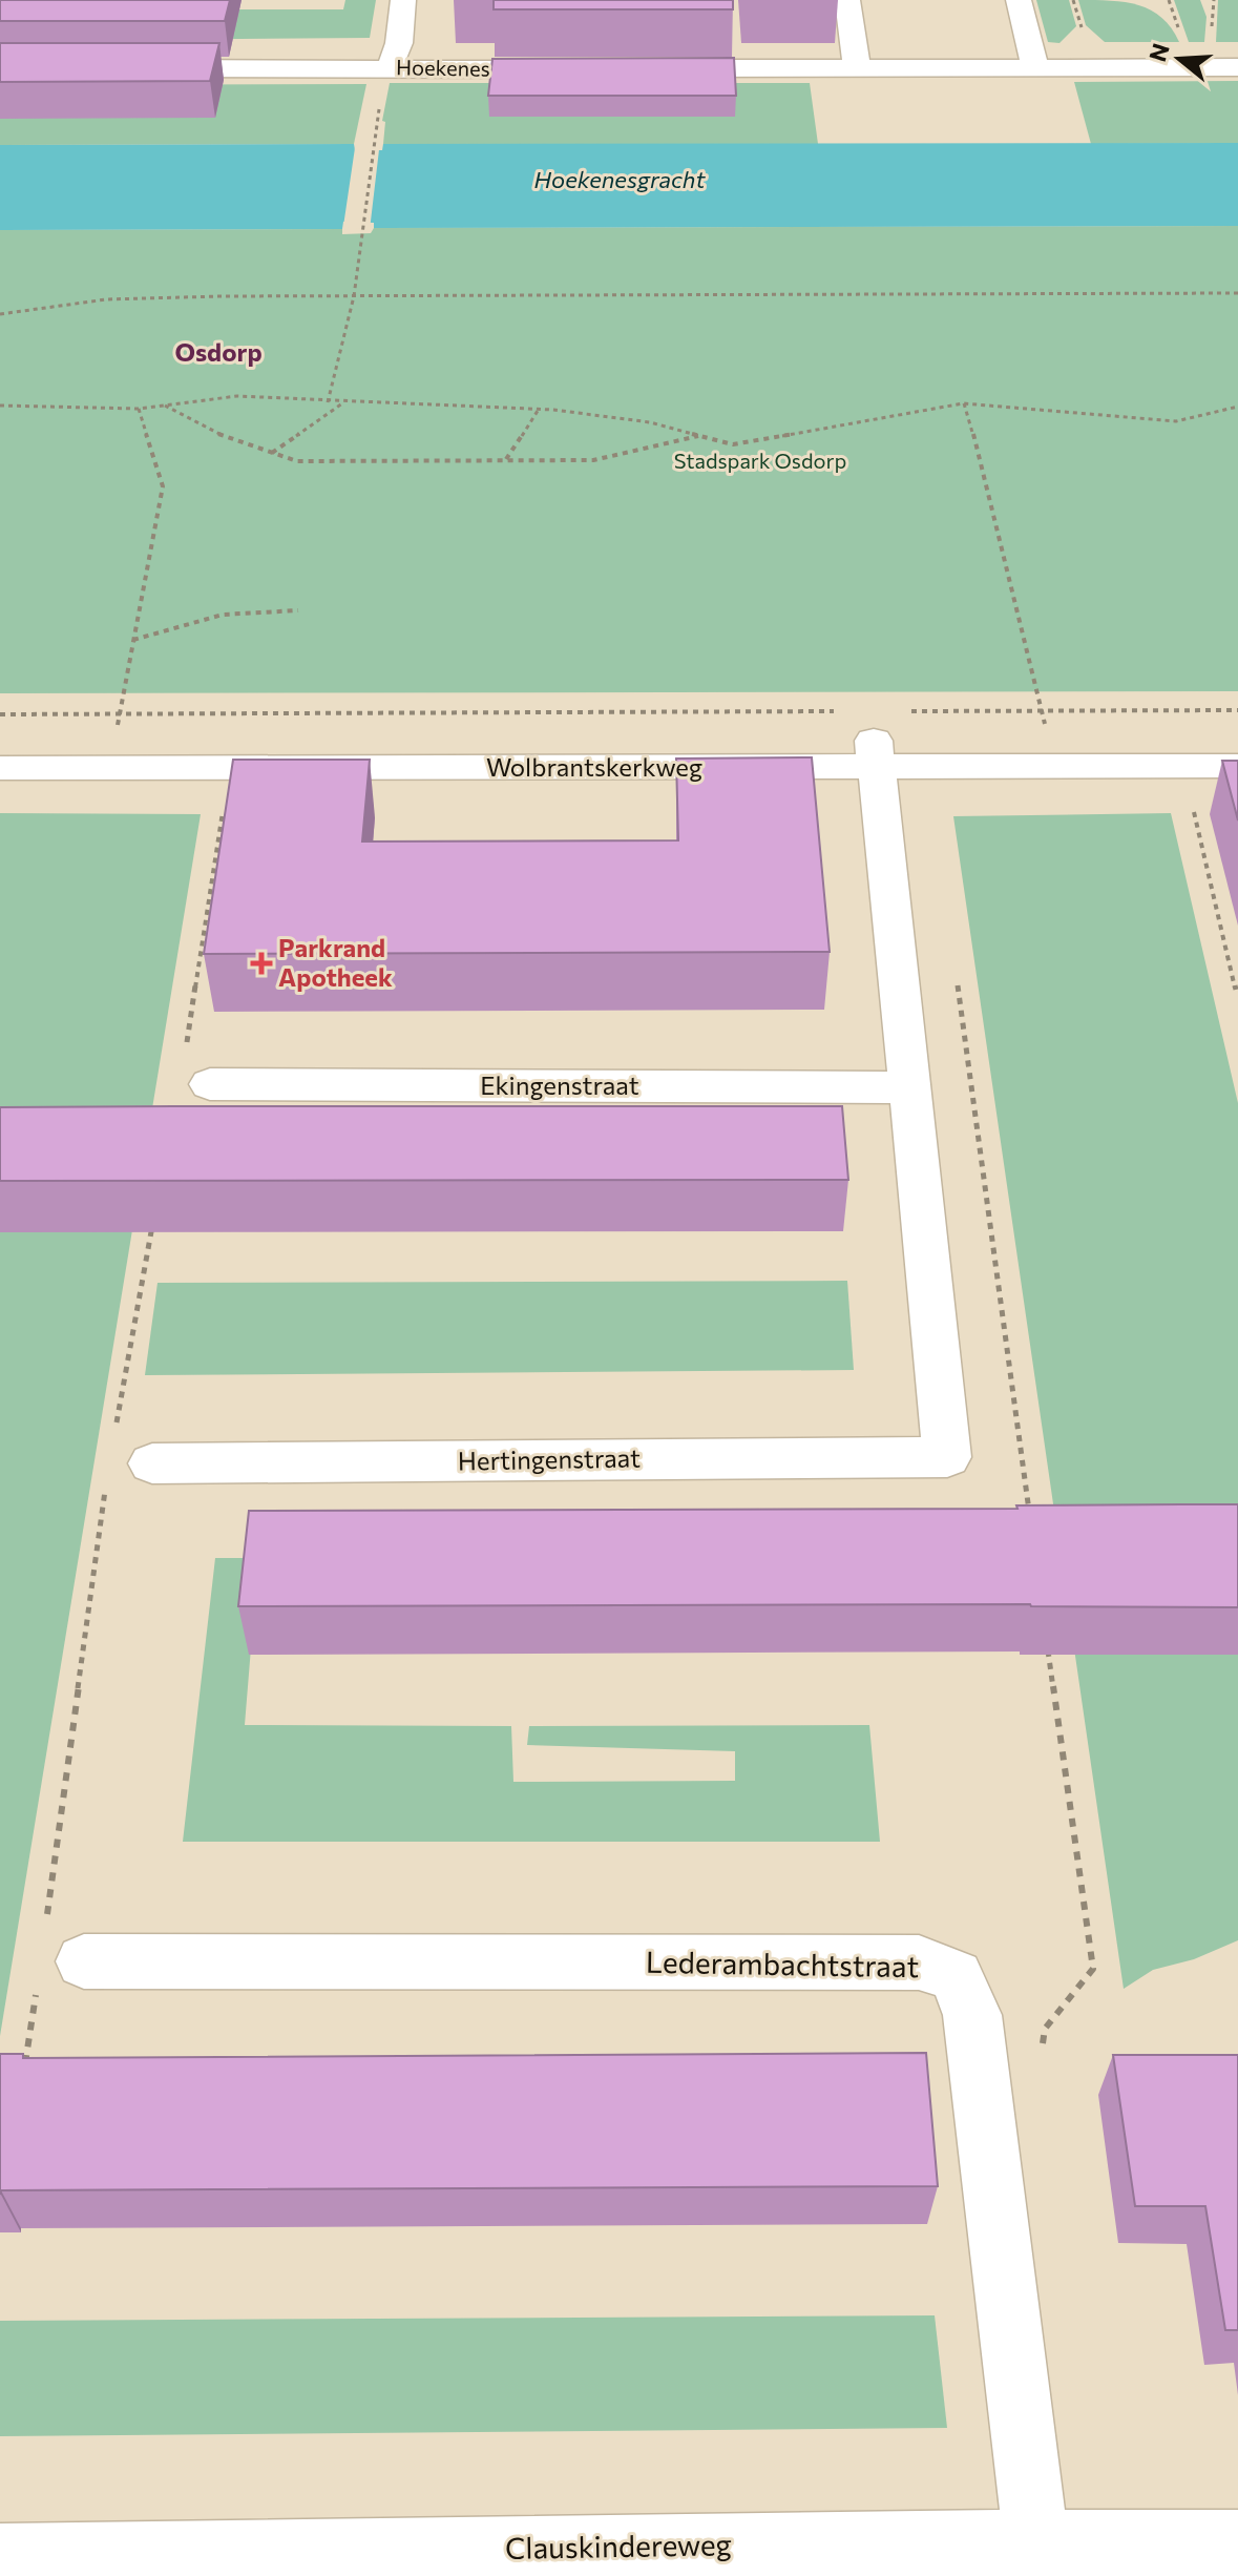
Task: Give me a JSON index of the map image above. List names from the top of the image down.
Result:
{
  "streets": {
    "street": [
      "Hoekenes",
      "Wolbrantskerkweg",
      "Ekingenstraat",
      "Hertingenstraat",
      "Lederambachtstraat",
      "Clauskindereweg"
    ]
  },
  "crossings": [
    ["Ekingenstraat", "Hertingenstraat"],
    ["Lederambachtstraat", "Clauskindereweg"]
  ],
  "districts": ["Osdorp"],
  "water": ["Hoekenesgracht"],
  "parks": ["Stadspark Osdorp"],
  "places": {
    "health": ["Parkrand Apotheek"]
  },
  "north": "left"
}
